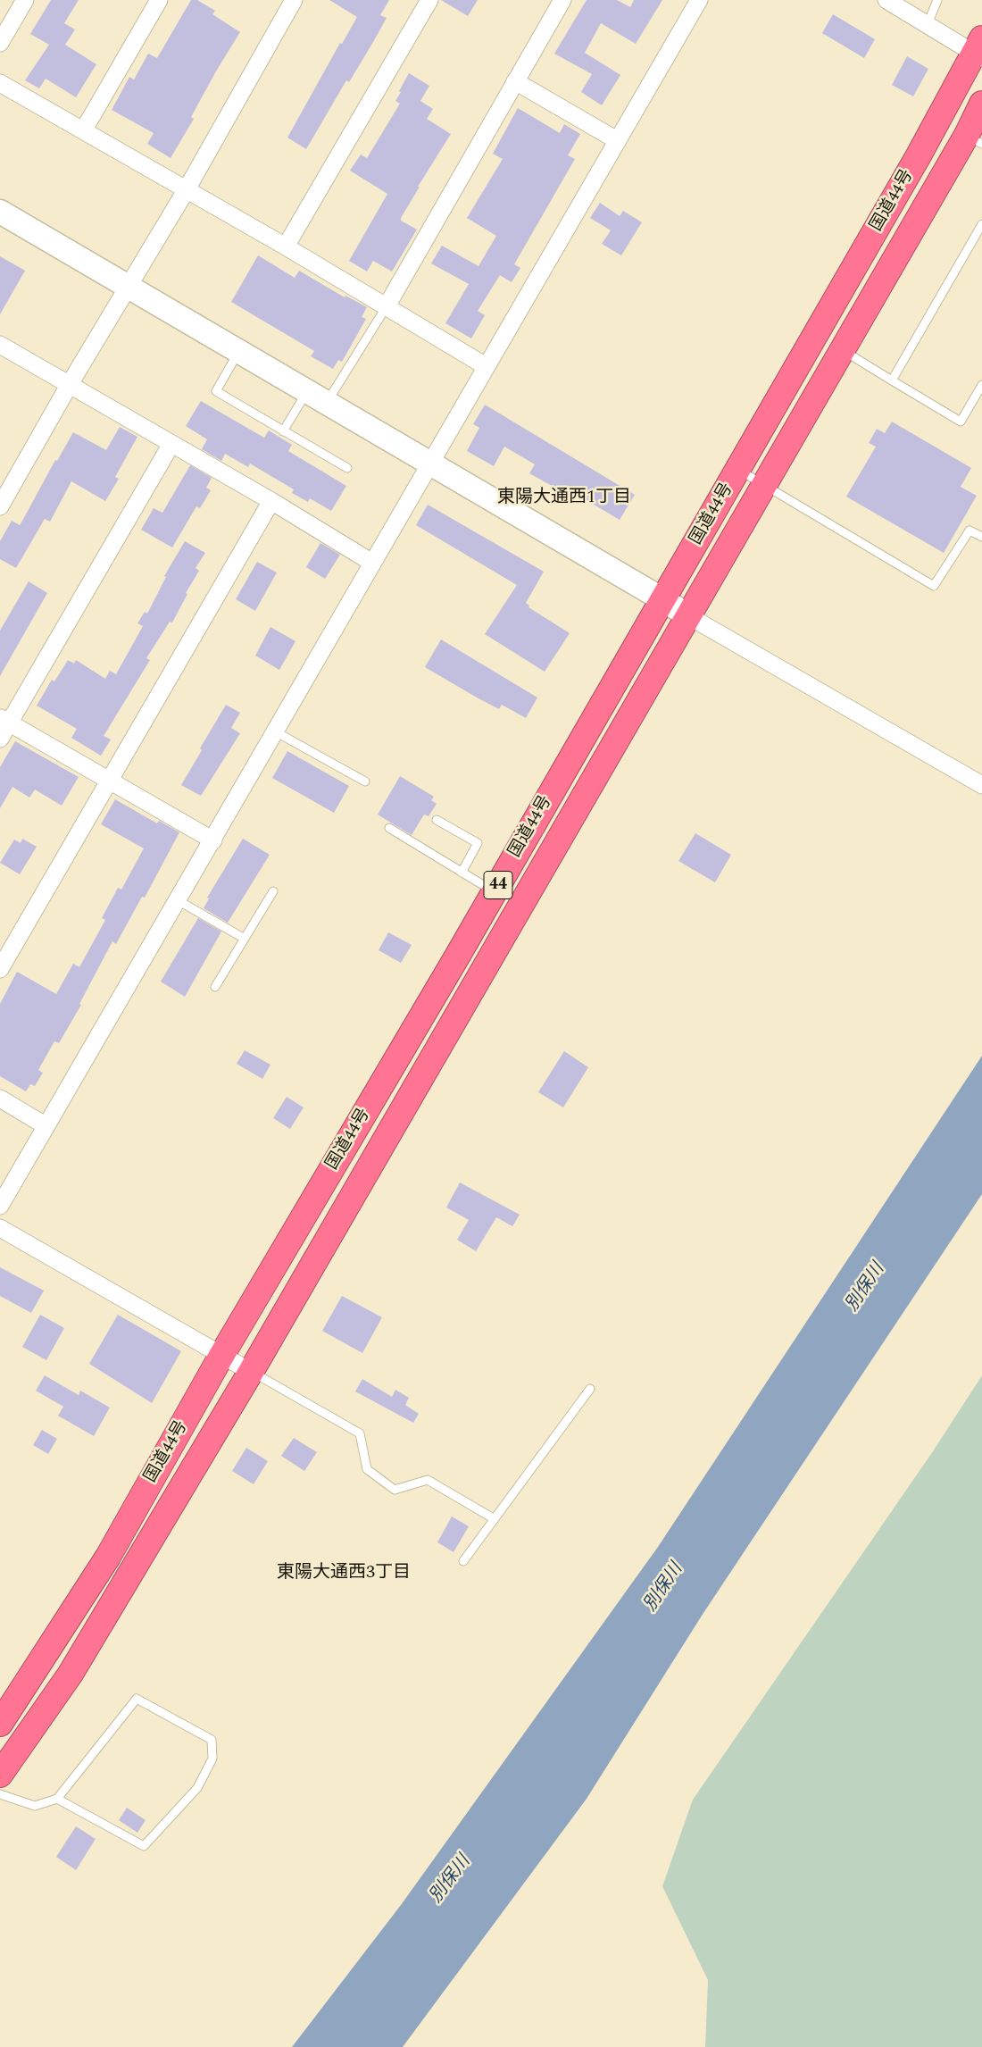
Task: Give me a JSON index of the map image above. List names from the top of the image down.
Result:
{
  "streets": {
    "highway": ["国道44号", "44"]
  },
  "districts": ["東陽大通西1丁目", "東陽大通西3丁目"],
  "water": ["別保川"]
}
